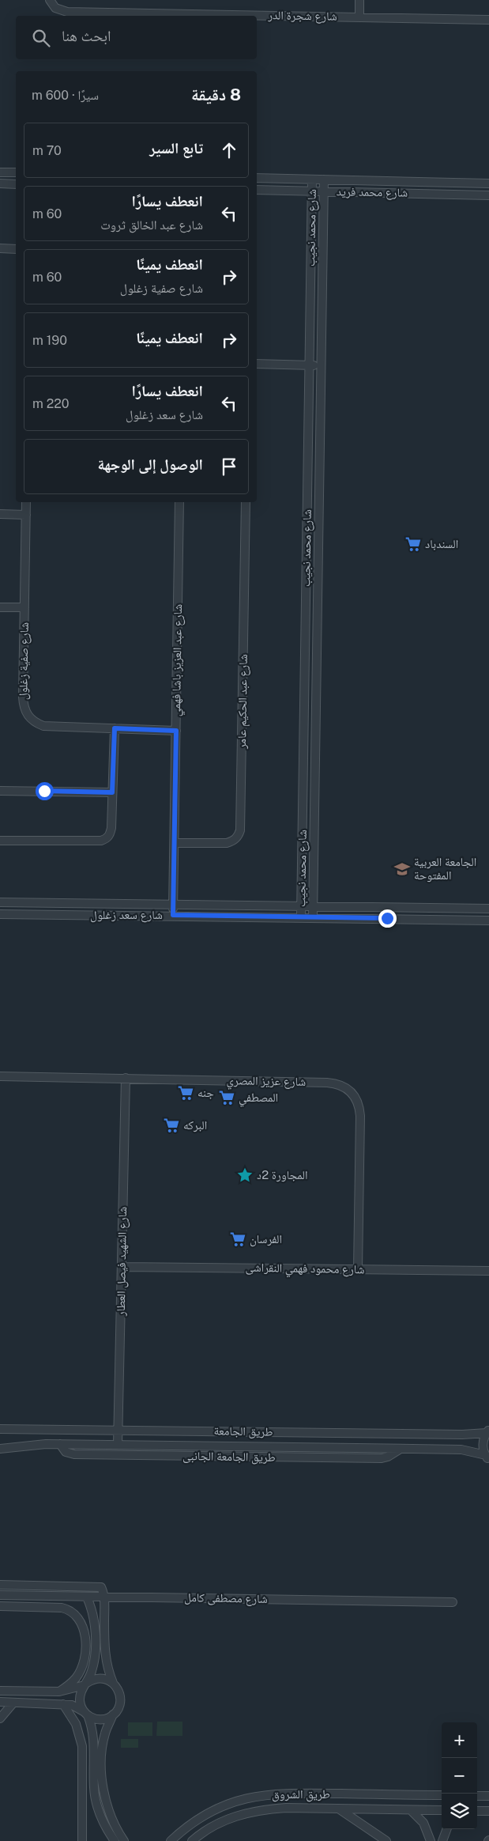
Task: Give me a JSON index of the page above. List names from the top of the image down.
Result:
{
  "streets": {
    "street": [
      "شارع شجرة الدر",
      "شارع محمد فريد",
      "شارع محمد نجيب",
      "شارع عبد العزيز باشا فهمي",
      "شارع صفية زغلول",
      "شارع عبد الحكيم عامر",
      "شارع سعد زغلول",
      "شارع عزيز المصري",
      "شارع الشهيد فيصل العطار",
      "شارع محمود فهمي النقراشى",
      "طريق الجامعة",
      "طريق الجامعة الجانبى",
      "شارع مصطفى كامل",
      "طريق الشروق"
    ]
  },
  "crossings": [
    ["شارع محمد فريد", "شارع محمد نجيب"],
    ["شارع محمد نجيب", "شارع سعد زغلول"],
    ["شارع عبد العزيز باشا فهمي", "شارع صفية زغلول"],
    ["شارع عبد العزيز باشا فهمي", "شارع عبد الحكيم عامر"],
    ["شارع عبد العزيز باشا فهمي", "شارع سعد زغلول"],
    ["شارع عزيز المصري", "شارع الشهيد فيصل العطار"],
    ["شارع عزيز المصري", "شارع محمود فهمي النقراشى"],
    ["شارع الشهيد فيصل العطار", "شارع محمود فهمي النقراشى"],
    ["شارع الشهيد فيصل العطار", "طريق الجامعة"],
    ["طريق الجامعة", "طريق الجامعة الجانبى"]
  ],
  "places": {
    "supermarket": [
      "السندباد",
      "جنه",
      "المصطفي",
      "البركه",
      "الفرسان"
    ],
    "school or university": ["الجامعة العربية المفتوحة"],
    "place": ["المجاورة 2د"]
  },
  "page": {
    "search": "ابحث هنا",
    "heading": ["8 دقيقة", "سيرًا · 600 m"],
    "list": [
      ["تابع السير", "70 m"],
      ["انعطف يسارًا", "شارع عبد الخالق ثروت", "60 m"],
      ["انعطف يمينًا", "شارع صفية زغلول", "60 m"],
      ["انعطف يمينًا", "190 m"],
      ["انعطف يسارًا", "شارع سعد زغلول", "220 m"],
      "الوصول إلى الوجهة"
    ],
    "map_buttons": ["+", "−"]
  }
}
